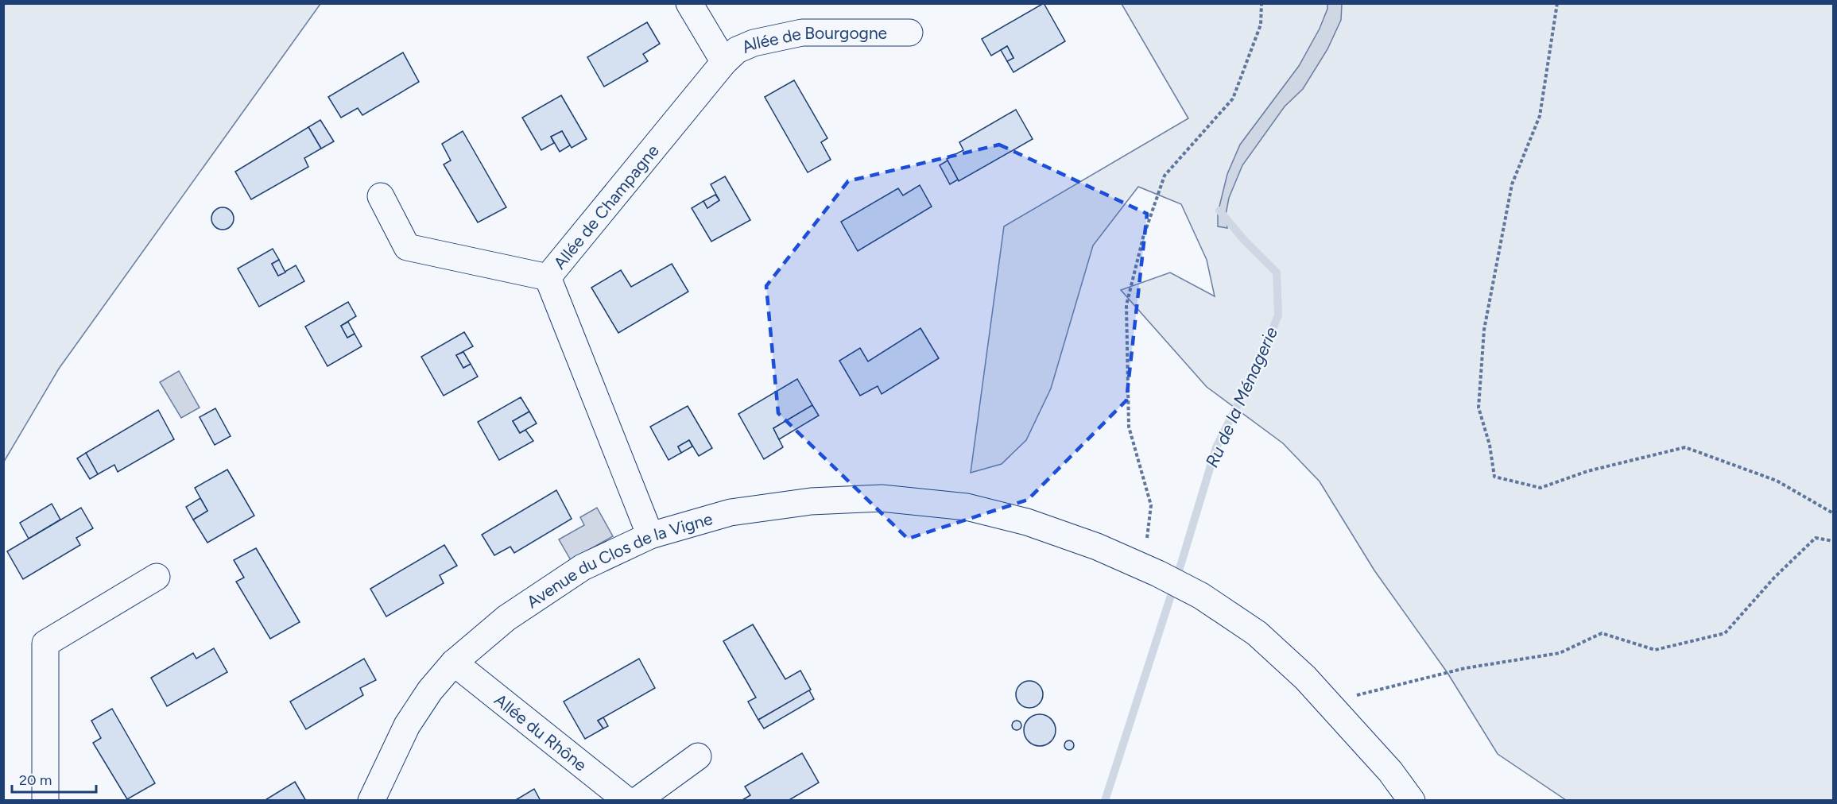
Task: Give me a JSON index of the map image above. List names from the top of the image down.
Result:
{
  "streets": {
    "street": [
      "Allée de Bourgogne",
      "Allée de Champagne",
      "Avenue du Clos de la Vigne",
      "Allée du Rhône"
    ]
  },
  "crossings": [
    ["Allée de Bourgogne", "Allée de Champagne"],
    ["Allée de Champagne", "Avenue du Clos de la Vigne"],
    ["Avenue du Clos de la Vigne", "Allée du Rhône"]
  ],
  "water": ["Ru de la Ménagerie"],
  "scale_bar": "20 m"
}
